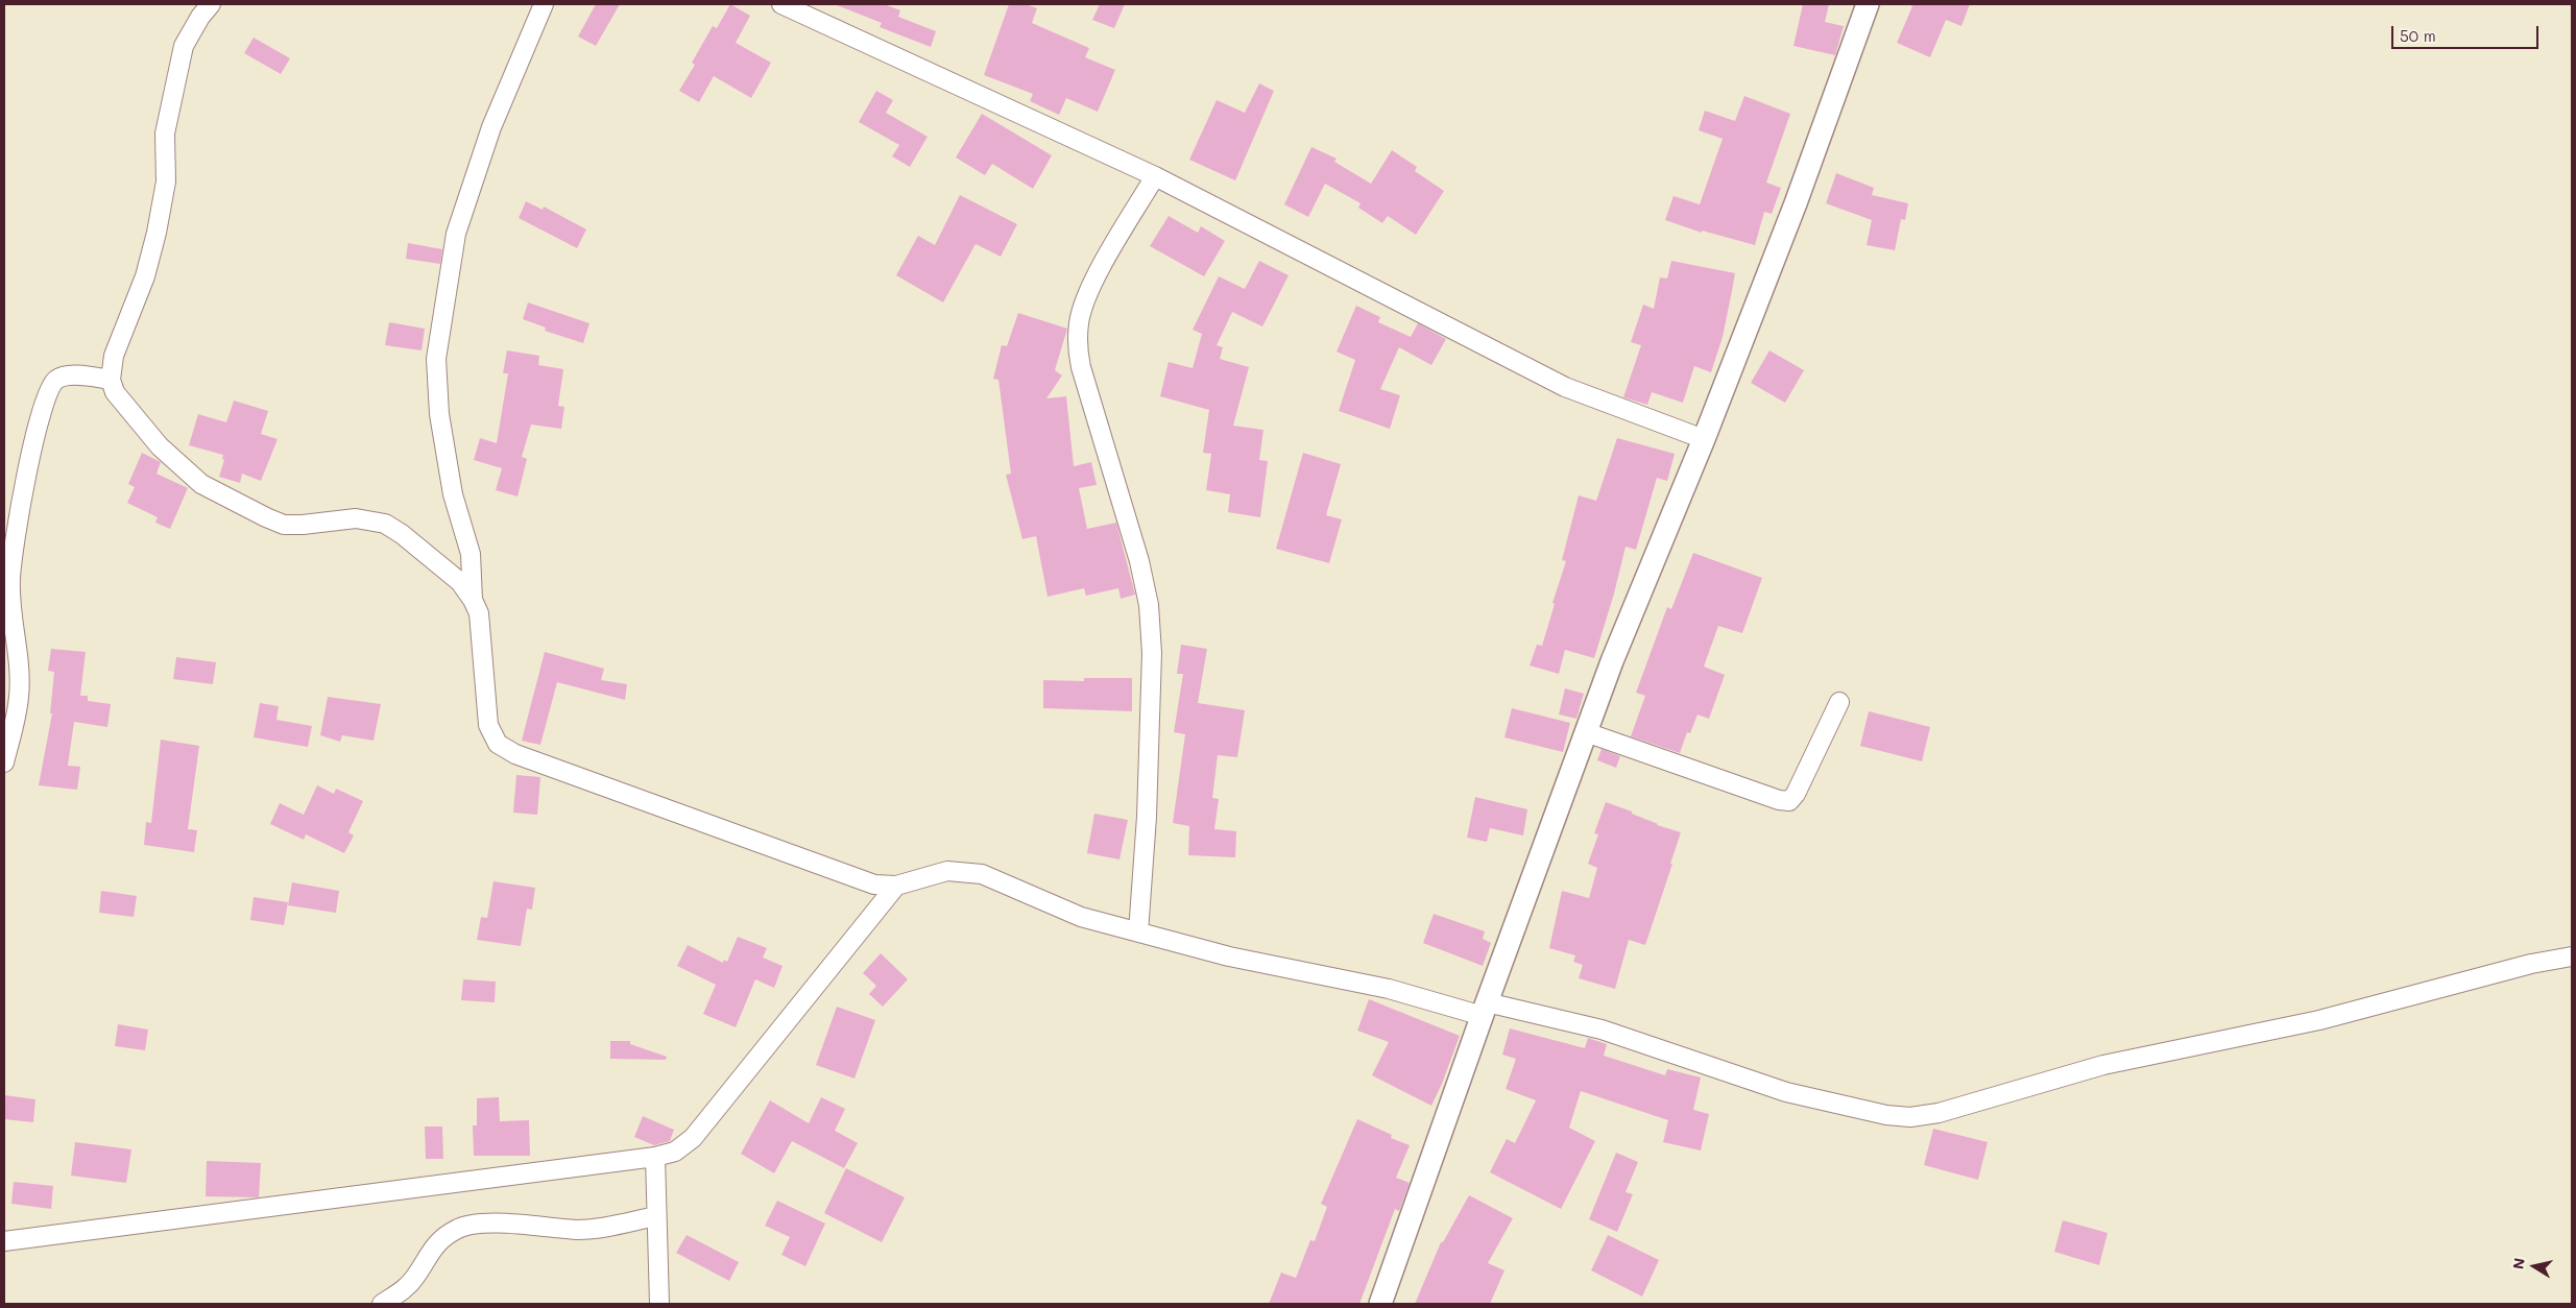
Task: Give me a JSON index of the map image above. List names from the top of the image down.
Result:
{
  "scale_bar": "50 m",
  "north": "left"
}
